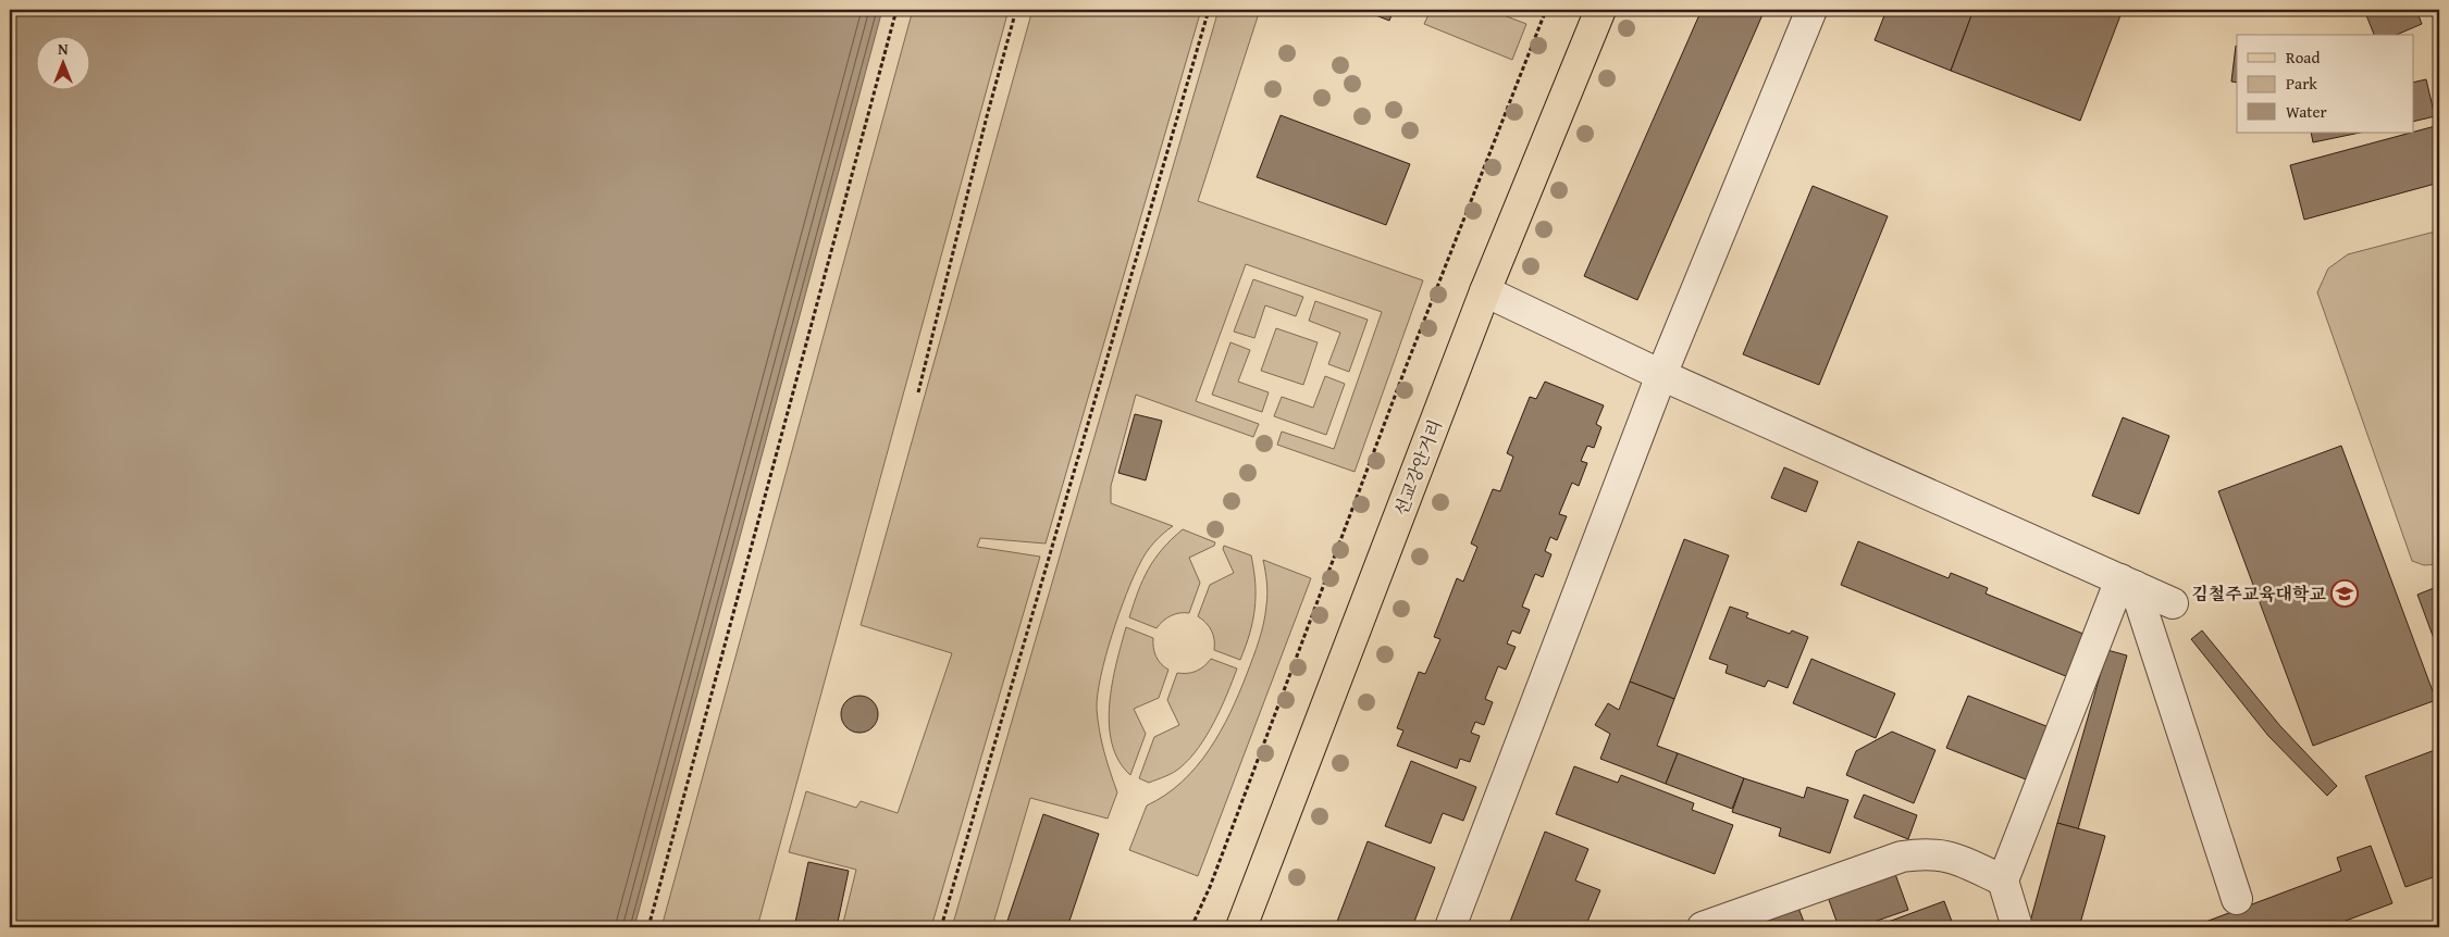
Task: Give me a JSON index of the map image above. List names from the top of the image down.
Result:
{
  "streets": {
    "main road": ["선교강안거리"]
  },
  "places": {
    "school or university": ["김철주교육대학교"]
  },
  "legend": ["Road", "Park", "Water"],
  "north": "top"
}
